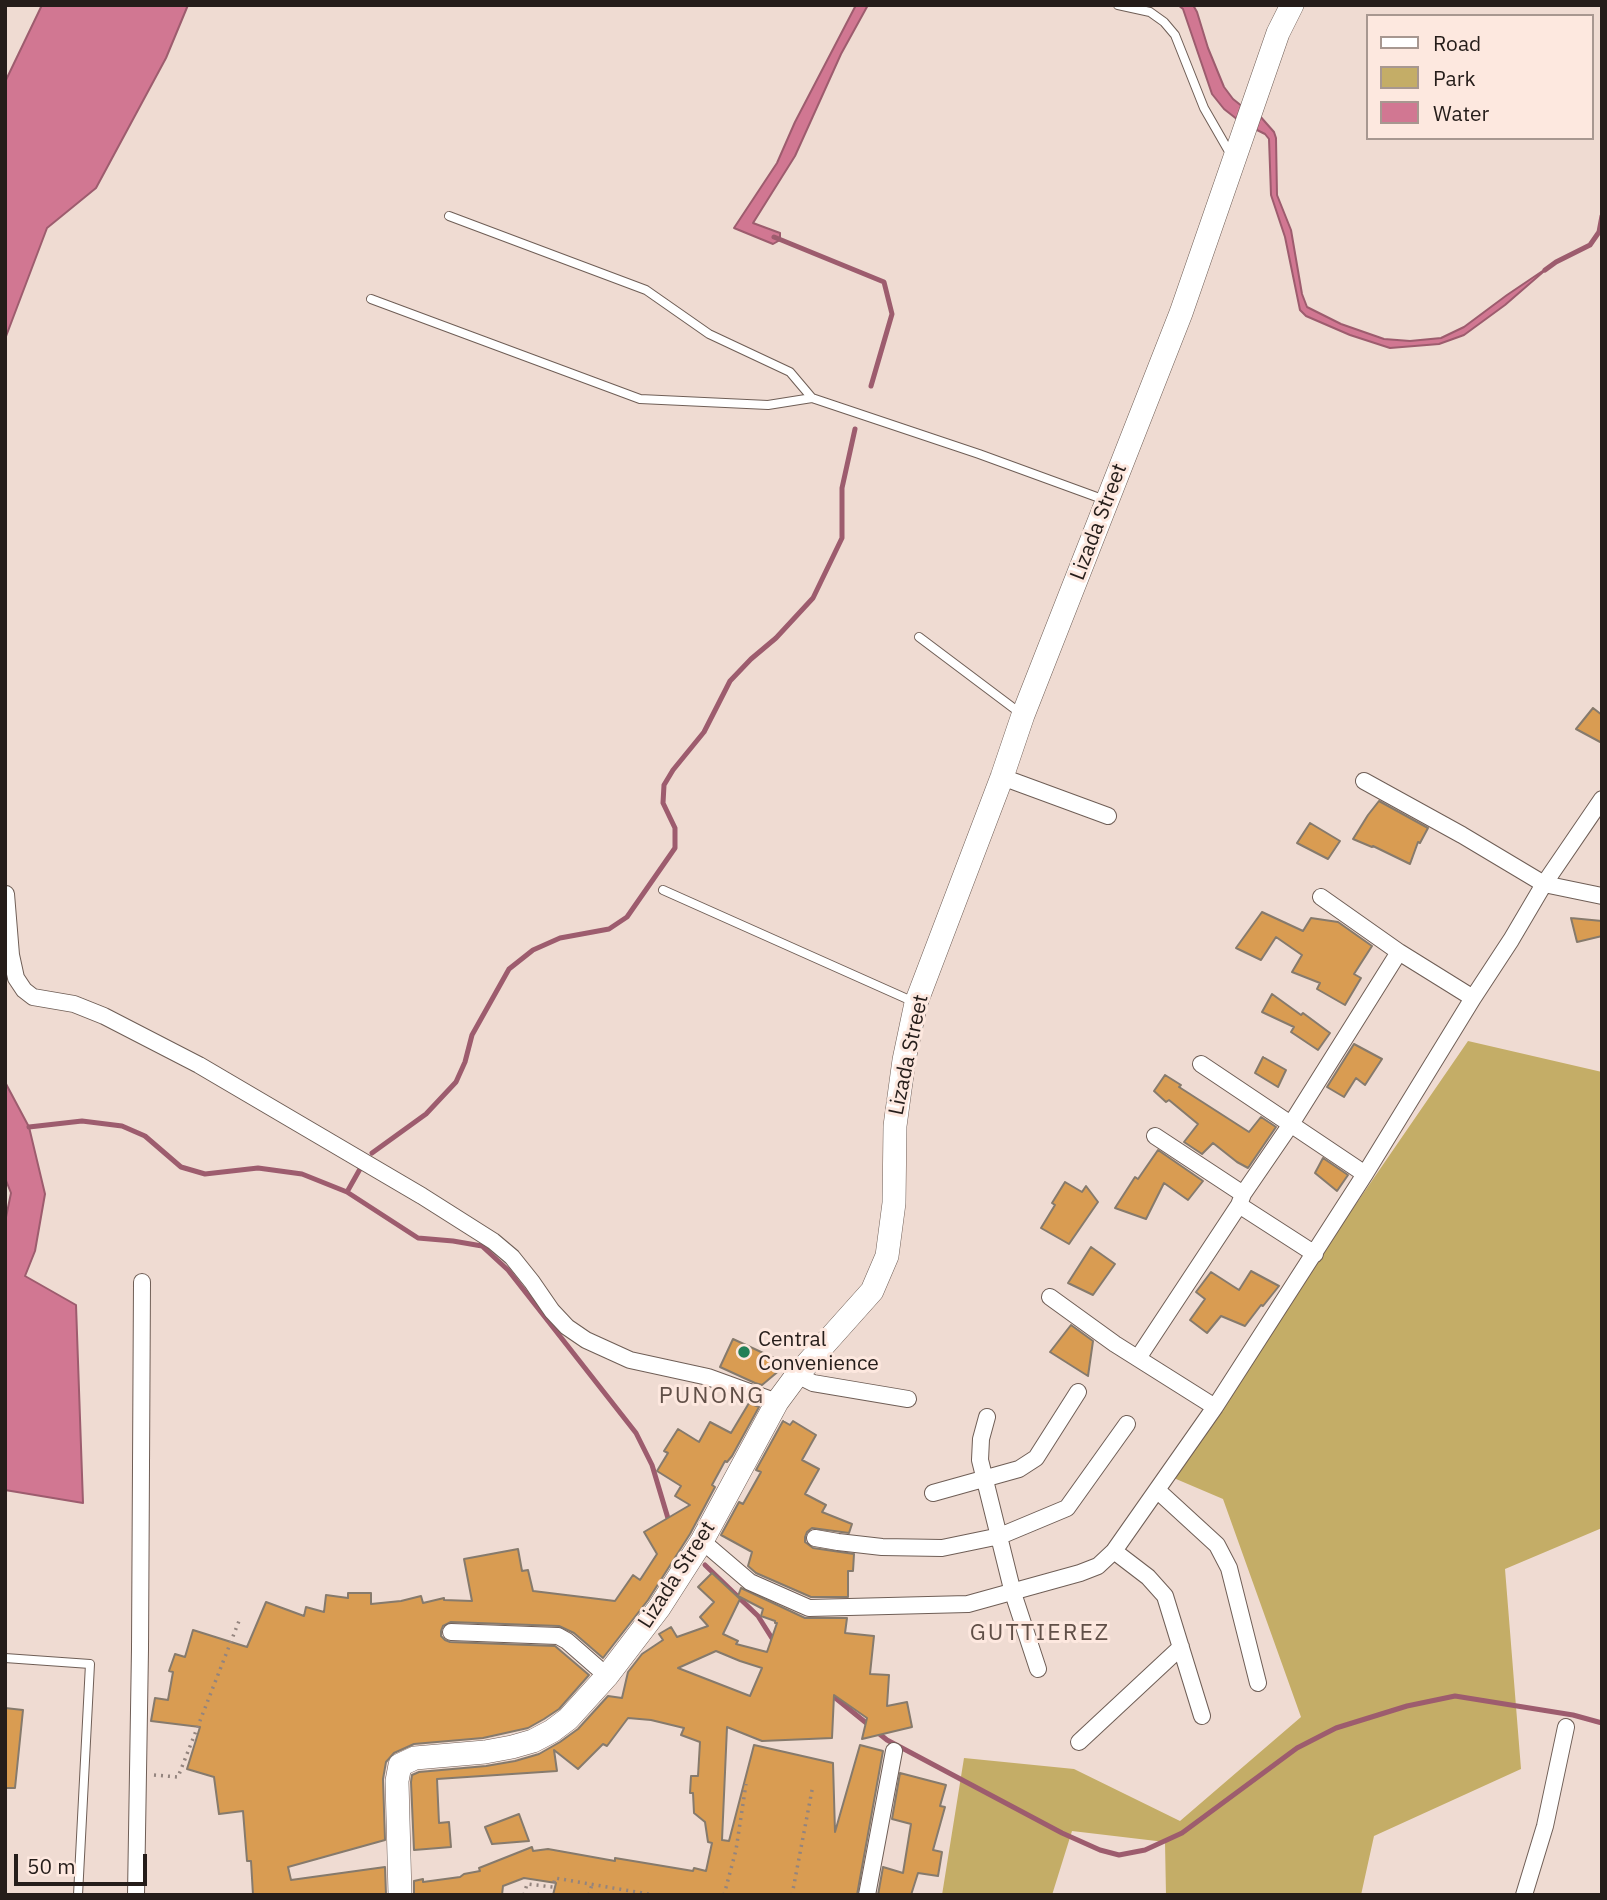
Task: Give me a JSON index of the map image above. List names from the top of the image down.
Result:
{
  "streets": {
    "street": ["Lizada Street"]
  },
  "districts": ["PUNONG", "GUTTIEREZ"],
  "places": ["Central Convenience"],
  "legend": ["Road", "Park", "Water"],
  "scale_bar": "50 m"
}
